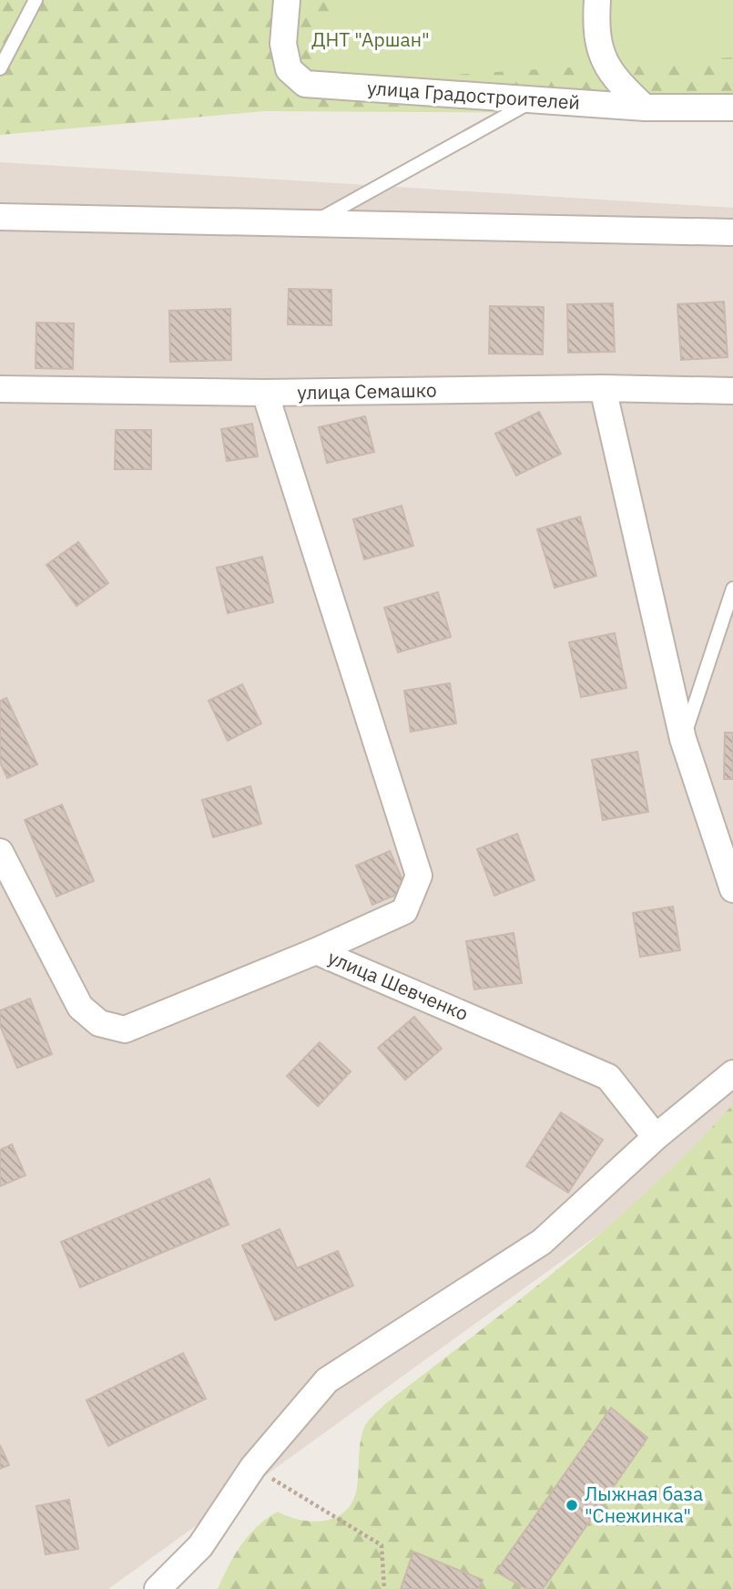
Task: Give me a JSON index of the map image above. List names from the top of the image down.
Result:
{
  "streets": {
    "street": ["улица Градостроителей", "улица Семашко", "улица Шевченко"]
  },
  "parks": ["ДНТ \"Аршан\""],
  "places": ["Лыжная база \"Снежинка\""]
}
